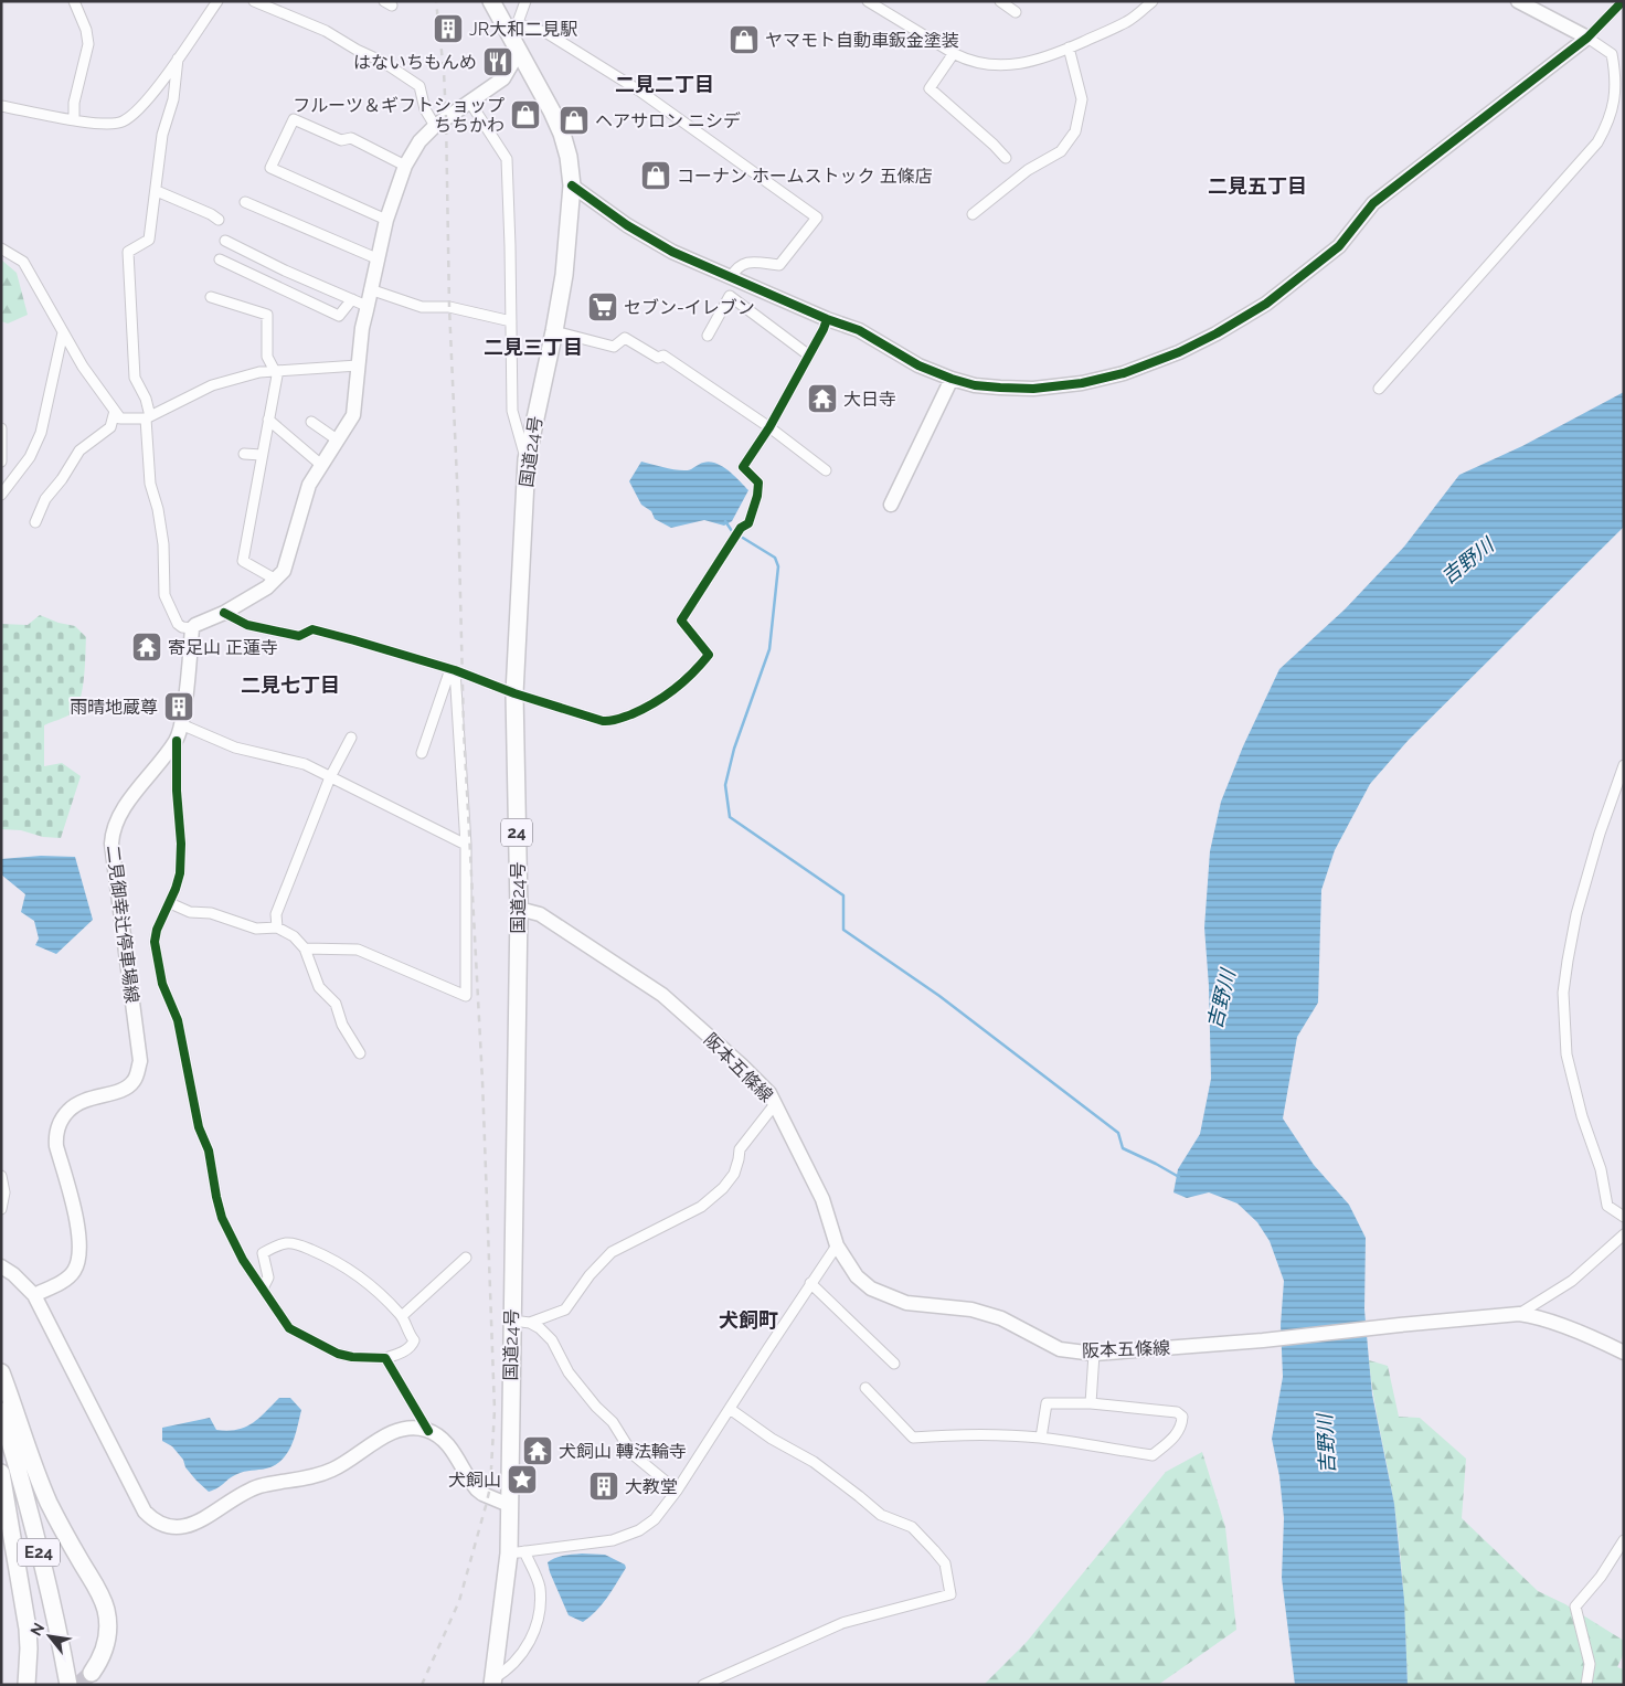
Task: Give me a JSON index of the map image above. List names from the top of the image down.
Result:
{
  "streets": {
    "highway": ["国道24号", "24", "E24"],
    "main road": ["二見御幸辻停車場線", "阪本五條線"]
  },
  "crossings": [
    ["国道24号", "阪本五條線"]
  ],
  "districts": [
    "二見二丁目",
    "二見五丁目",
    "二見三丁目",
    "二見七丁目",
    "犬飼町"
  ],
  "water": ["吉野川"],
  "places": {
    "building": ["JR大和二見駅", "雨晴地蔵尊", "大教堂"],
    "shop": [
      "ヤマモト自動車鈑金塗装",
      "フルーツ＆ギフトショップ ちちかわ",
      "ヘアサロン ニシデ",
      "コーナン ホームストック 五條店"
    ],
    "restaurant": ["はないちもんめ"],
    "supermarket": ["セブン-イレブン"],
    "temple": ["大日寺", "寄足山 正蓮寺", "犬飼山 轉法輪寺"],
    "place": ["犬飼山"]
  },
  "north": "top left"
}
